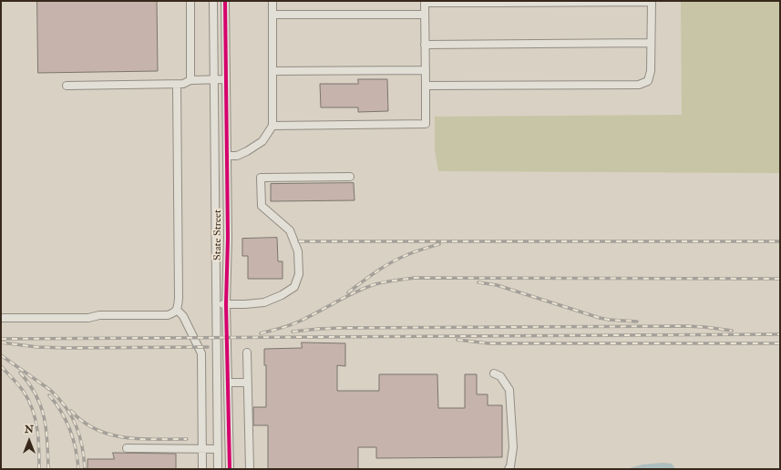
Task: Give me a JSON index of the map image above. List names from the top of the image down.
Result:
{
  "streets": {
    "street": ["State Street"]
  },
  "north": "top"
}
